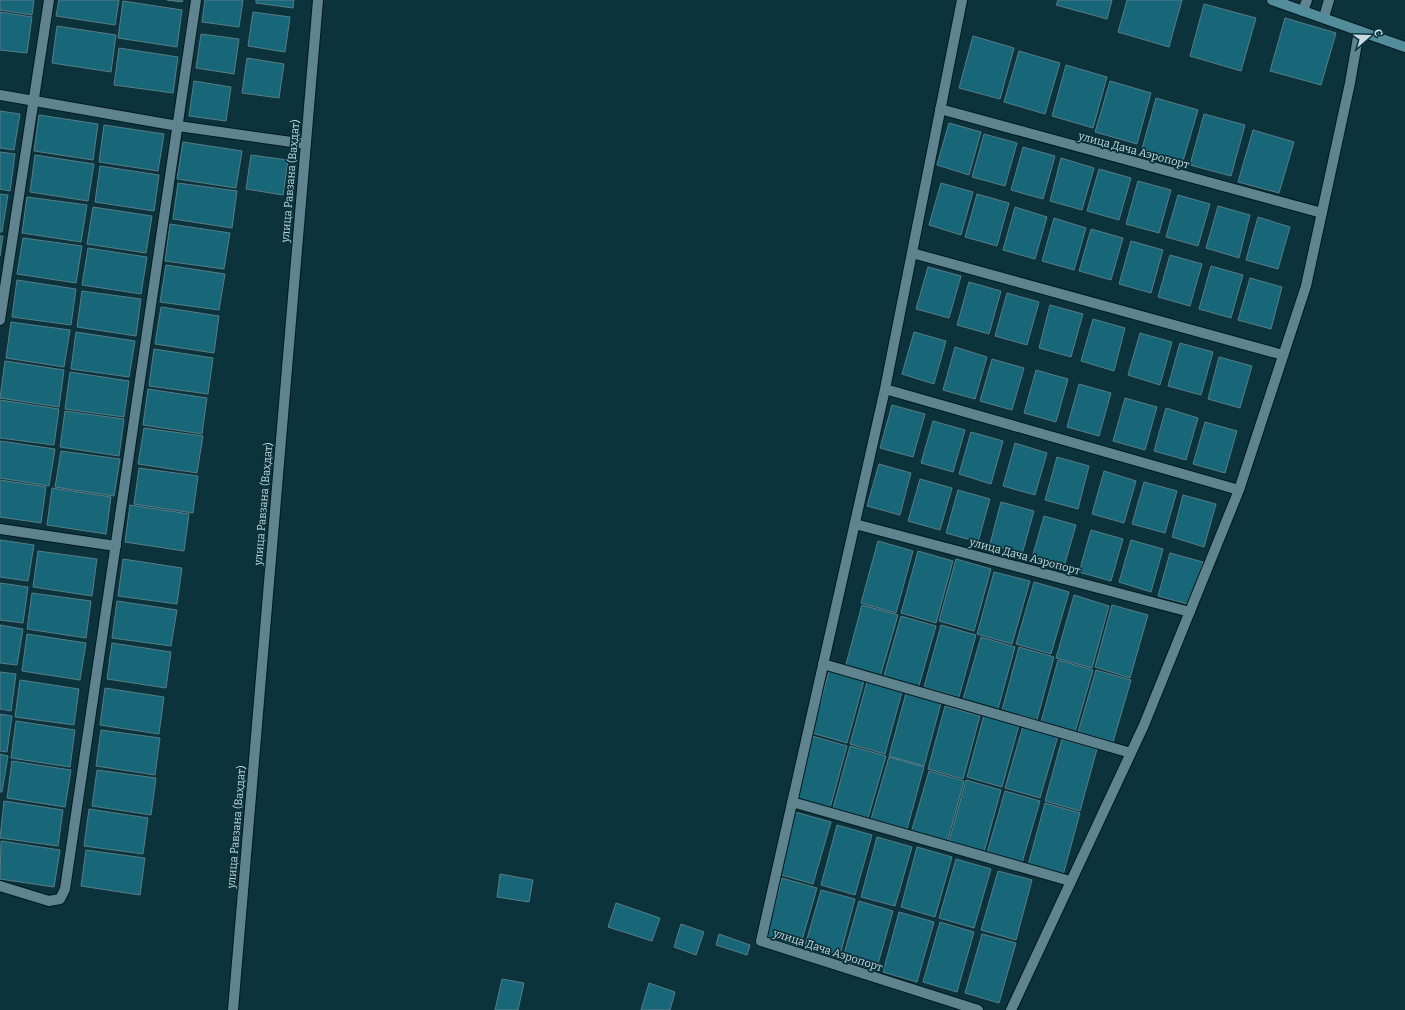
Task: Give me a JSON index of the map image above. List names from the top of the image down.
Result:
{
  "streets": {
    "street": ["улица Дача Аэропорт", "улица Равзана (Вахдат)"]
  },
  "north": "right"
}
